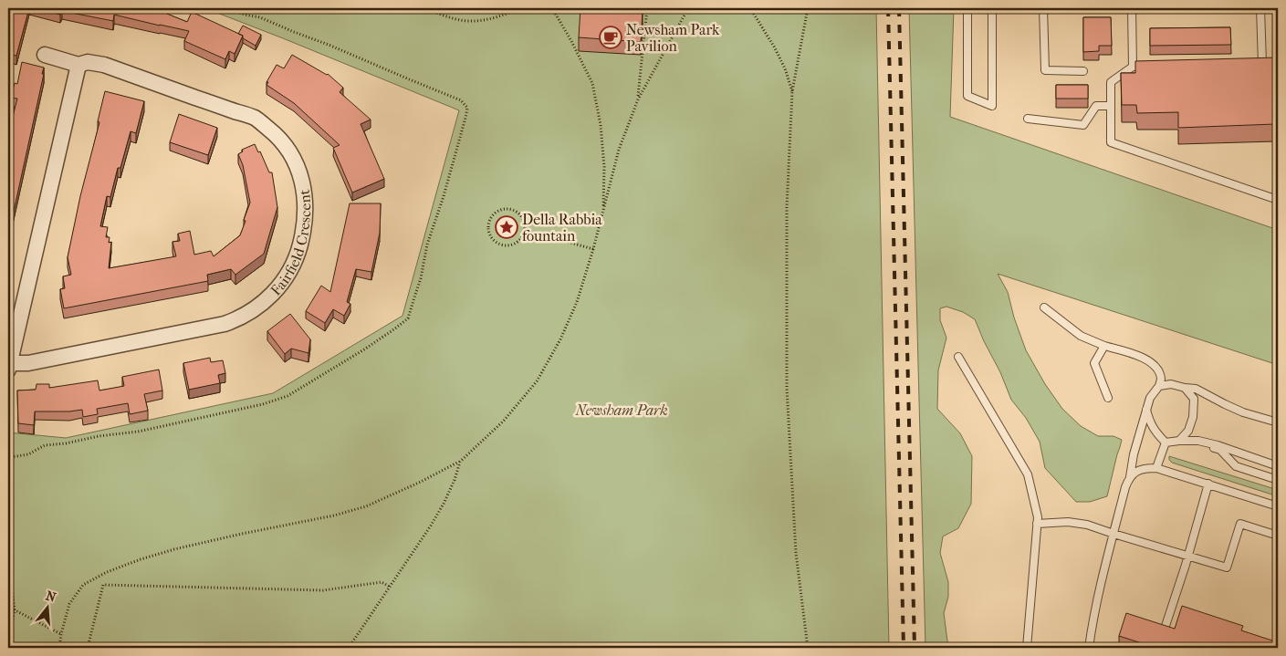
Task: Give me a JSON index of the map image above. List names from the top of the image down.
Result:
{
  "streets": {
    "street": ["Fairfield Crescent"]
  },
  "parks": ["Newsham Park"],
  "places": {
    "cafe": ["Newsham Park Pavilion"],
    "place": ["Della Rabbia fountain"]
  },
  "north": "top"
}
